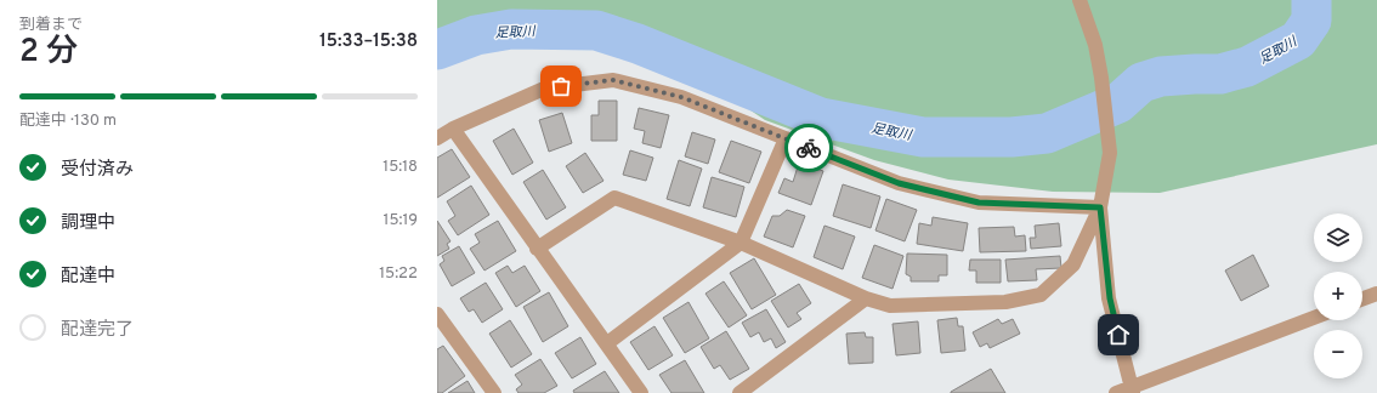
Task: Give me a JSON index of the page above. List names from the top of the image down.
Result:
{
  "water": ["足取川"],
  "page": {
    "heading": ["2 分", "到着まで", "15:33–15:38"],
    "bar": "配達中 · 130 m",
    "list": [
      ["受付済み", "15:18"],
      ["調理中", "15:19"],
      ["配達中", "15:22"],
      "配達完了"
    ],
    "map_buttons": ["+", "−"]
  }
}
